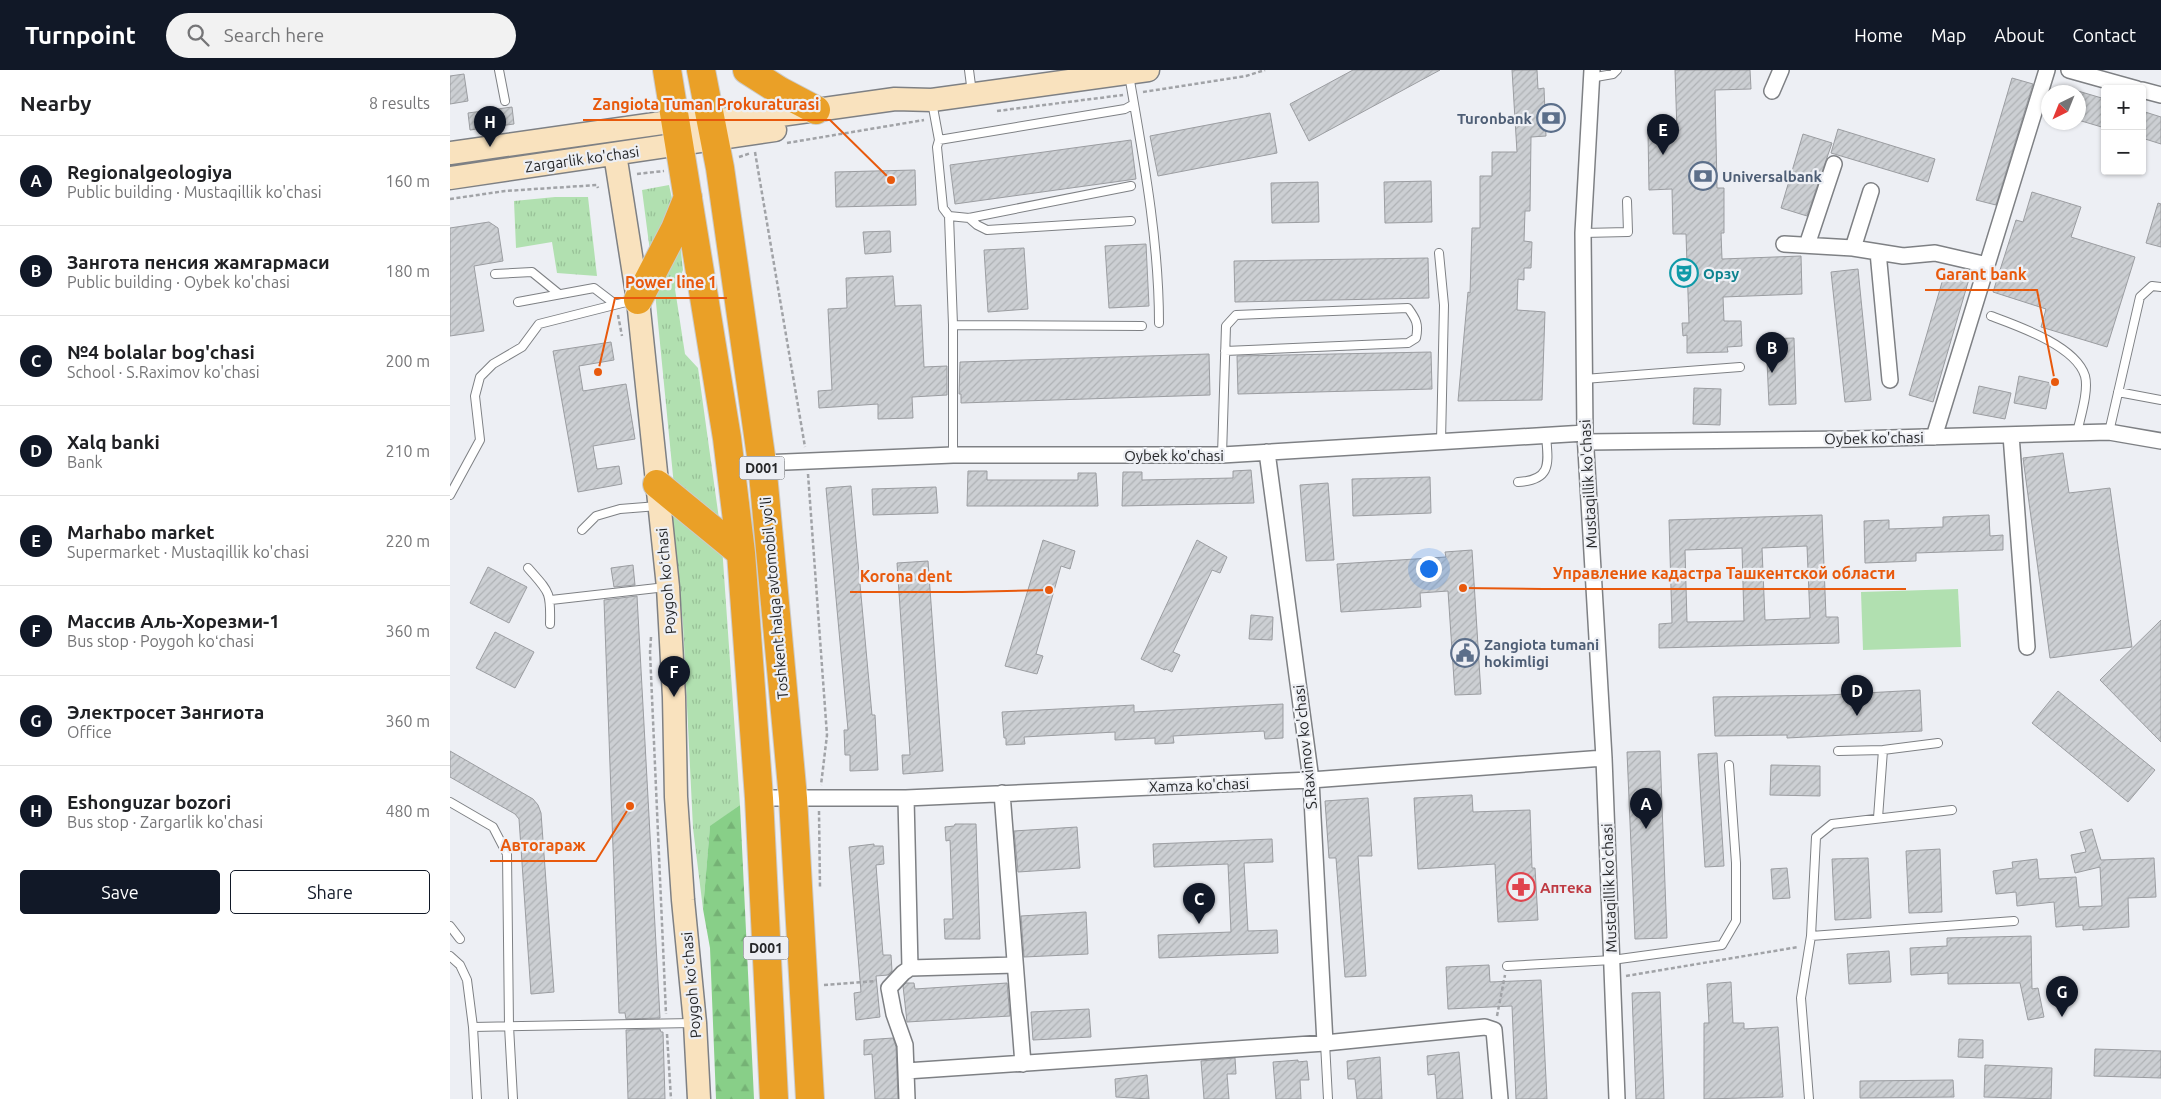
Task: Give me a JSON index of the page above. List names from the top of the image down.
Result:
{
  "streets": {
    "highway": ["D001", "Toshkent halqa avtomobil yo'li"],
    "main road": ["Zargarlik ko'chasi", "Poygoh koʻchasi"],
    "street": [
      "Oybek ko'chasi",
      "Mustaqillik ko'chasi",
      "S.Raximov ko'chasi",
      "Xamza ko'chasi"
    ]
  },
  "crossings": [
    ["Zargarlik ko'chasi", "Poygoh koʻchasi"],
    ["Zargarlik ko'chasi", "Toshkent halqa avtomobil yo'li"],
    ["Oybek ko'chasi", "Mustaqillik ko'chasi"],
    ["Oybek ko'chasi", "Toshkent halqa avtomobil yo'li"],
    ["Oybek ko'chasi", "S.Raximov ko'chasi"],
    ["Mustaqillik ko'chasi", "Xamza ko'chasi"],
    ["Toshkent halqa avtomobil yo'li", "Xamza ko'chasi"],
    ["S.Raximov ko'chasi", "Xamza ko'chasi"]
  ],
  "places": {
    "bank": ["Turonbank", "Universalbank"],
    "other": [
      "Zangiota Tuman Prokuraturasi",
      "Power line 1",
      "Garant bank",
      "Управление кадастра Ташкентской области",
      "Korona dent",
      "Автогараж"
    ],
    "theatre": ["Орзу"],
    "public building": ["Zangiota tumani hokimligi"],
    "pharmacy": ["Аптека"]
  },
  "north": "bottom left",
  "page": {
    "header": "Turnpoint",
    "search": "Search here",
    "nav": [
      "Home",
      "Map",
      "About",
      "Contact"
    ],
    "heading": ["Nearby", "8 results"],
    "map_buttons": ["+", "−"],
    "pins": [
      "H",
      "E",
      "B",
      "F",
      "D",
      "A",
      "C",
      "G"
    ],
    "list": [
      {
        "mark": "A",
        "name": "Regionalgeologiya",
        "note": "Public building · Mustaqillik ko'chasi",
        "value": "160 m"
      },
      {
        "mark": "B",
        "name": "Зангота пенсия жамгармаси",
        "note": "Public building · Oybek ko'chasi",
        "value": "180 m"
      },
      {
        "mark": "C",
        "name": "№4 bolalar bog'chasi",
        "note": "School · S.Raximov ko'chasi",
        "value": "200 m"
      },
      {
        "mark": "D",
        "name": "Xalq banki",
        "note": "Bank",
        "value": "210 m"
      },
      {
        "mark": "E",
        "name": "Marhabo market",
        "note": "Supermarket · Mustaqillik ko'chasi",
        "value": "220 m"
      },
      {
        "mark": "F",
        "name": "Массив Аль-Хорезми-1",
        "note": "Bus stop · Poygoh koʻchasi",
        "value": "360 m"
      },
      {
        "mark": "G",
        "name": "Электросет Зангиота",
        "note": "Office",
        "value": "360 m"
      },
      {
        "mark": "H",
        "name": "Eshonguzar bozori",
        "note": "Bus stop · Zargarlik ko'chasi",
        "value": "480 m"
      }
    ],
    "buttons": ["Save", "Share"]
  }
}
